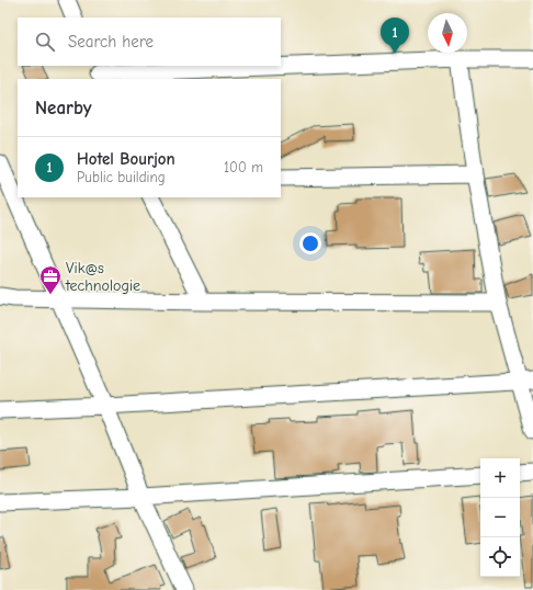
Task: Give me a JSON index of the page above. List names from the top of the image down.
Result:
{
  "places": {
    "office": ["Vik@s technologie"]
  },
  "north": "bottom",
  "page": {
    "pins": "1",
    "search": "Search here",
    "heading": "Nearby",
    "list": [
      {
        "mark": "1",
        "name": "Hotel Bourjon",
        "note": "Public building",
        "value": "100 m"
      }
    ],
    "map_buttons": ["+", "−"]
  }
}
